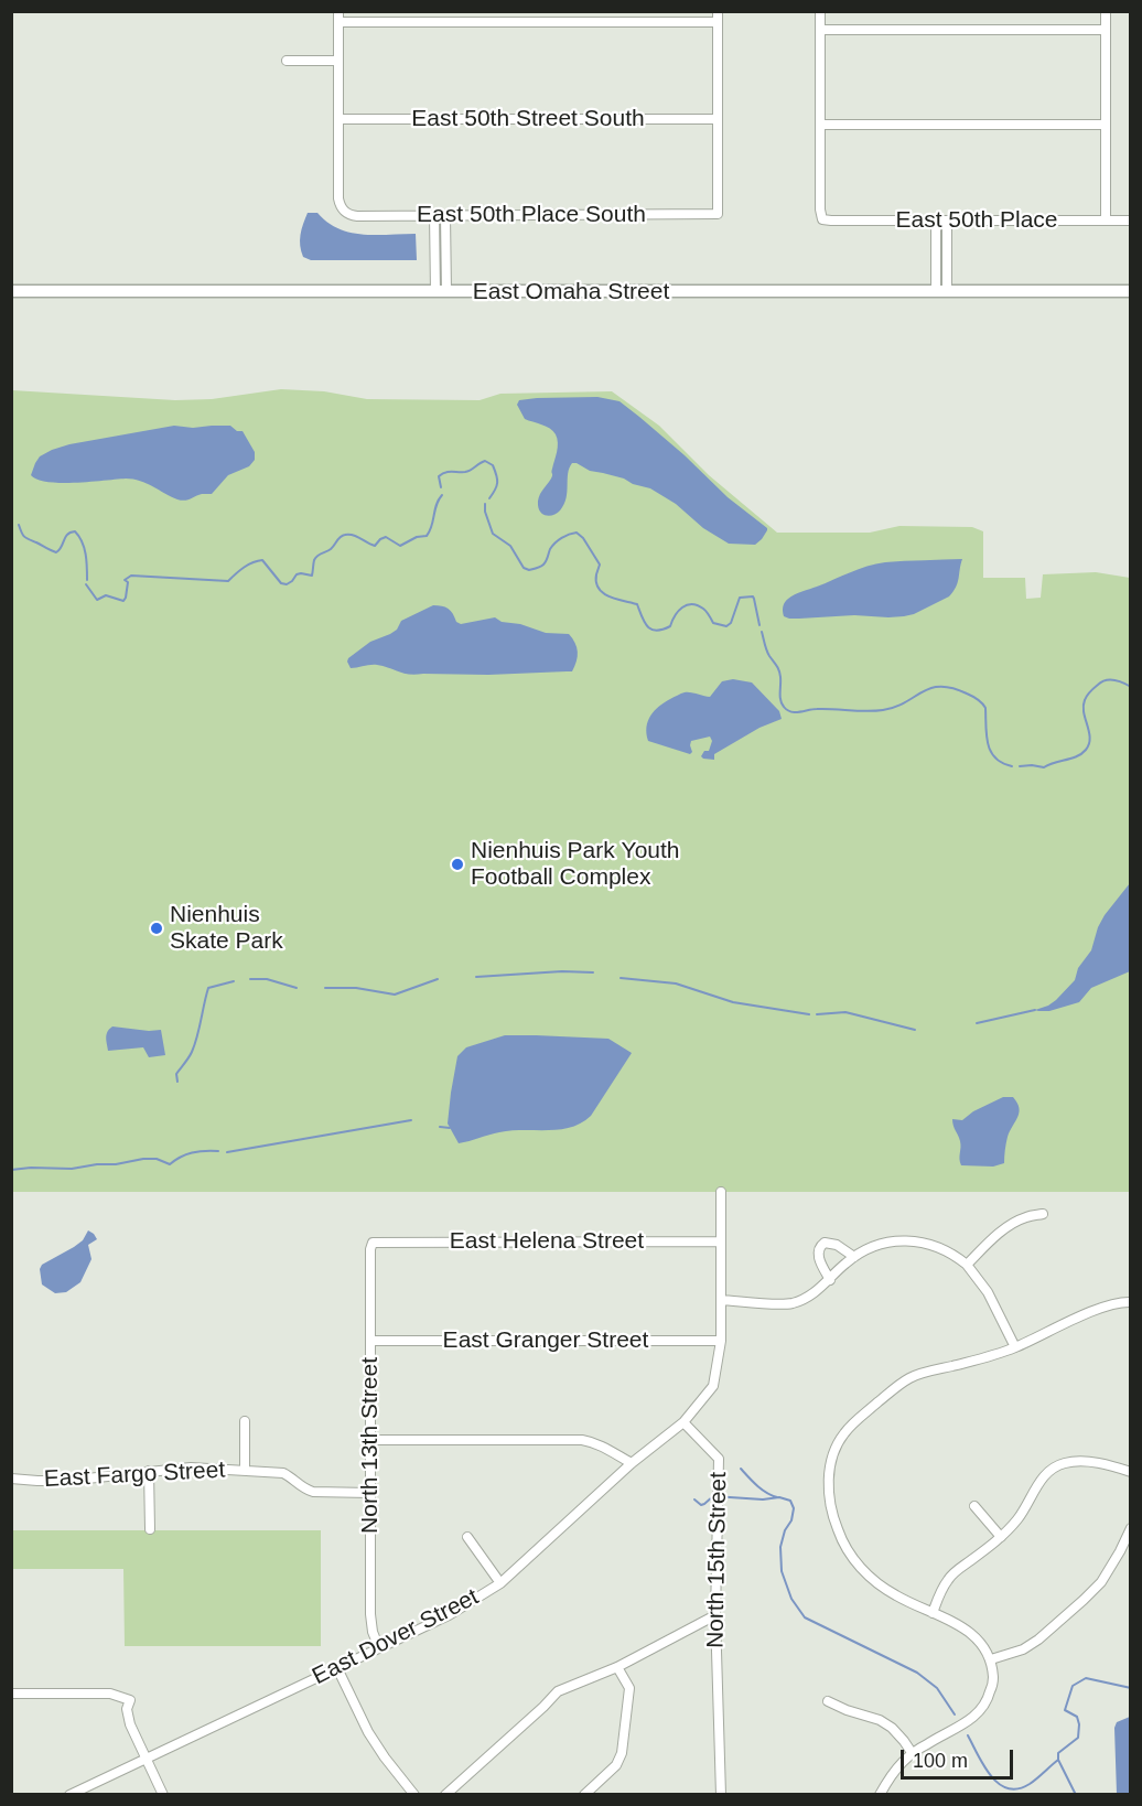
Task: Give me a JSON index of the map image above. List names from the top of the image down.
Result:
{
  "streets": {
    "street": [
      "East 50th Street South",
      "East 50th Place South",
      "East 50th Place",
      "East Omaha Street",
      "East Helena Street",
      "East Granger Street",
      "North 13th Street",
      "East Fargo Street",
      "North 15th Street",
      "East Dover Street"
    ]
  },
  "crossings": [
    ["East 50th Street South", "East 50th Place South"],
    ["East Helena Street", "North 13th Street"],
    ["East Granger Street", "North 13th Street"],
    ["North 13th Street", "East Fargo Street"],
    ["North 13th Street", "East Dover Street"],
    ["North 15th Street", "East Dover Street"]
  ],
  "places": ["Nienhuis Park Youth Football Complex", "Nienhuis Skate Park"],
  "scale_bar": "100 m"
}
